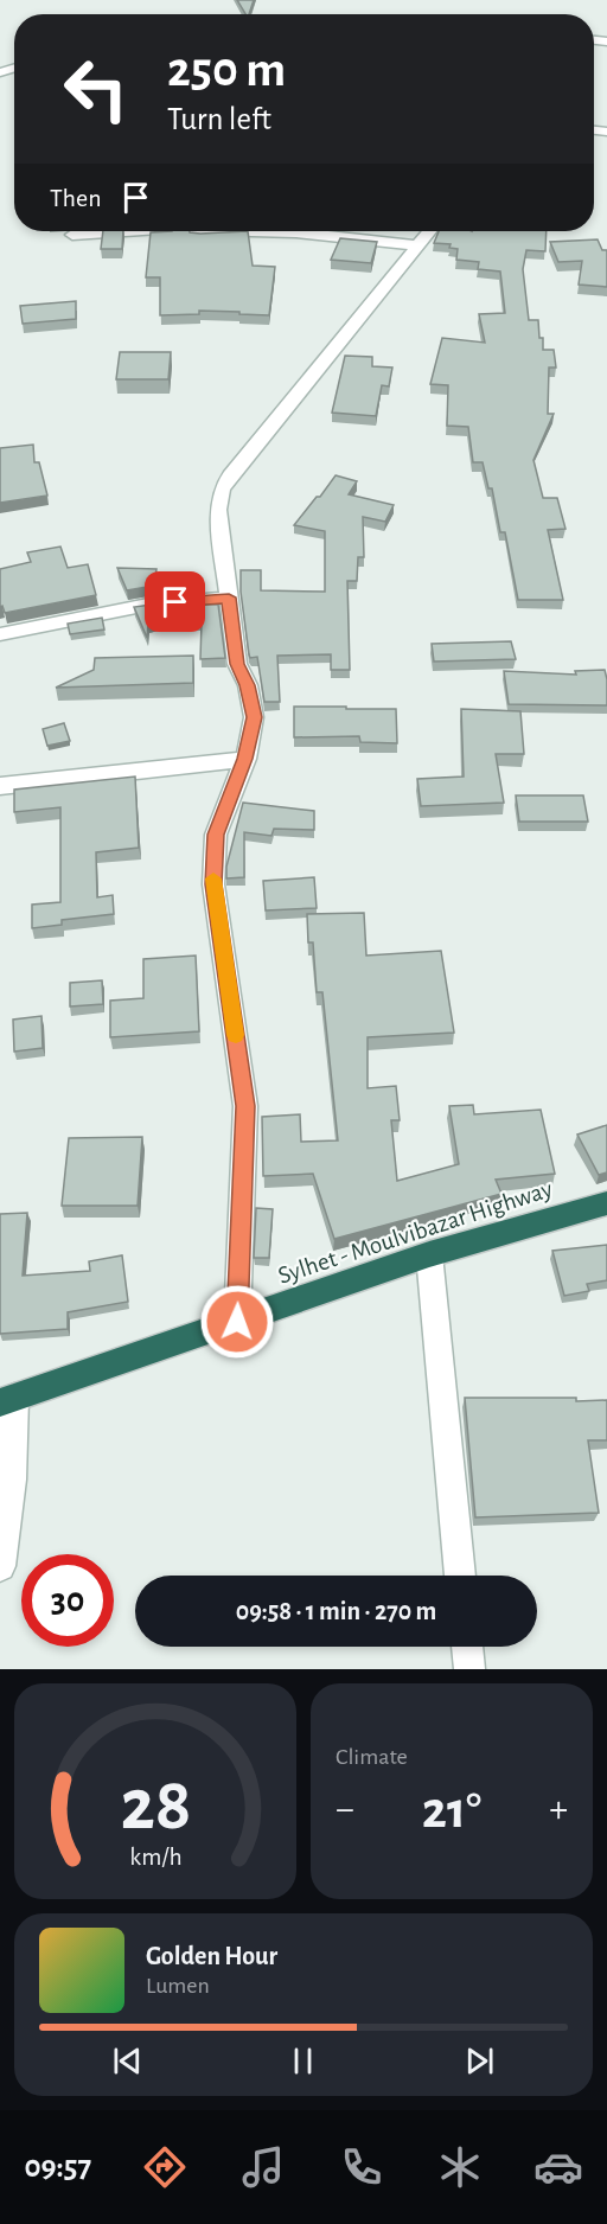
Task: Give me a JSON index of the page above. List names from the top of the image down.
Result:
{
  "streets": {
    "highway": ["Sylhet - Moulvibazar Highway"]
  },
  "page": {
    "turn": ["250 m", "Turn left"],
    "then": "Then",
    "limit": "30",
    "trip": "09:58 · 1 min · 270 m",
    "tile": "Climate",
    "heat": ["−", "21°", "+"],
    "song": ["Golden Hour", "Lumen"],
    "tabs": "09:57",
    "gauge": ["28", "km/h"]
  }
}
